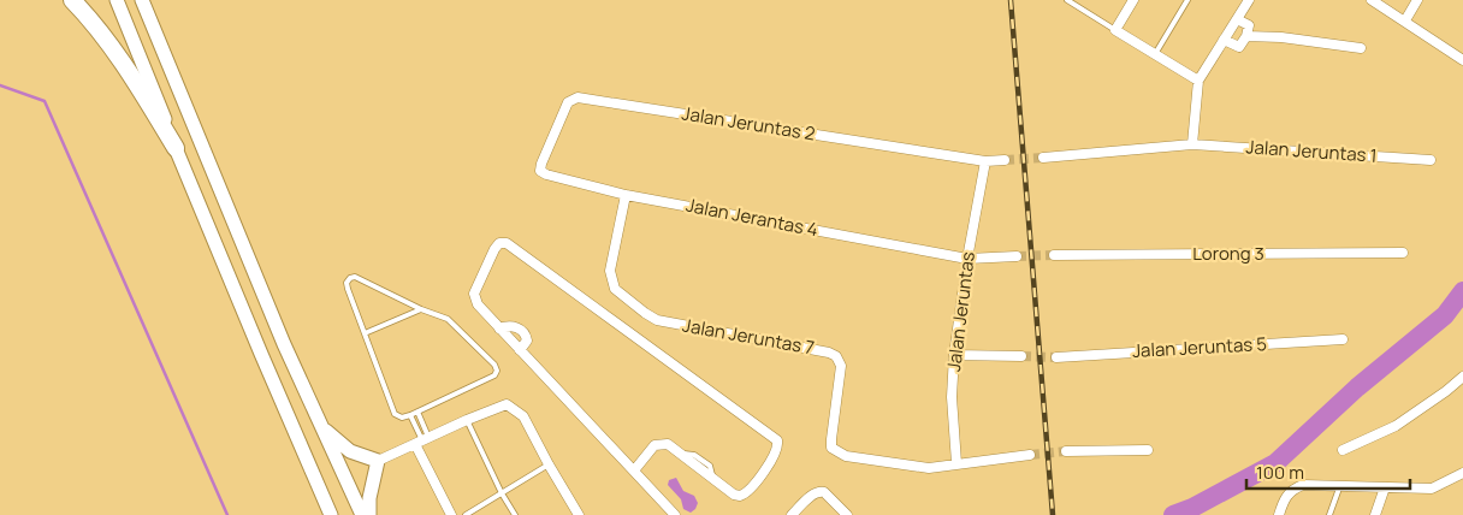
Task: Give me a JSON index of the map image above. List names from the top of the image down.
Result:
{
  "streets": {
    "street": [
      "Jalan Jeruntas 2",
      "Jalan Jeruntas 1",
      "Jalan Jerantas 4",
      "Lorong 3",
      "Jalan Jeruntas",
      "Jalan Jeruntas 7",
      "Jalan Jeruntas 5"
    ]
  },
  "crossings": [
    ["Jalan Jeruntas 2", "Jalan Jerantas 4"],
    ["Jalan Jeruntas 2", "Jalan Jeruntas"],
    ["Jalan Jerantas 4", "Jalan Jeruntas"],
    ["Jalan Jerantas 4", "Jalan Jeruntas 7"],
    ["Jalan Jeruntas", "Jalan Jeruntas 7"]
  ],
  "scale_bar": "100 m"
}
